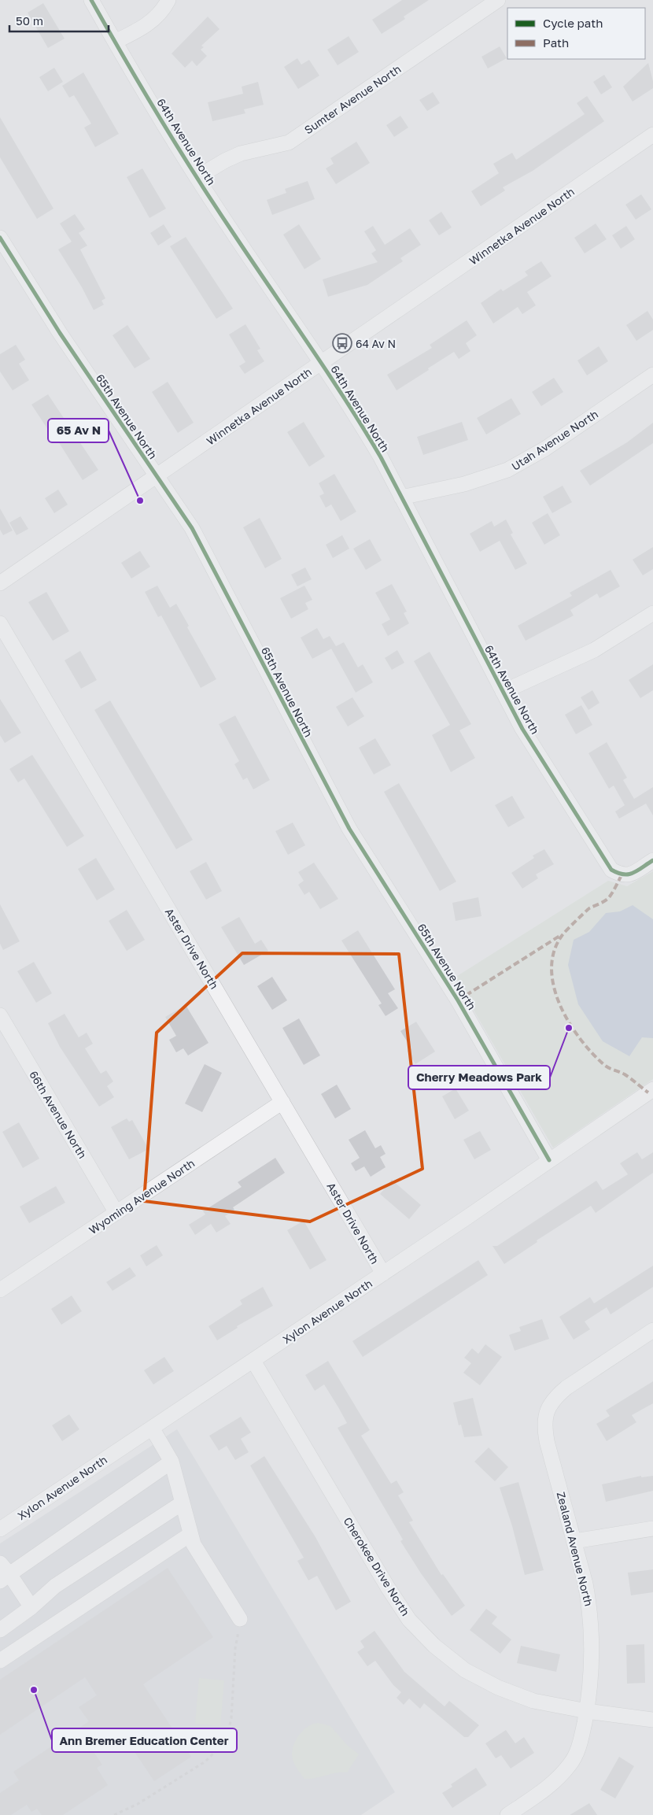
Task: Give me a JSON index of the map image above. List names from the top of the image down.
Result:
{
  "streets": {
    "street": [
      "Sumter Avenue North",
      "64th Avenue North",
      "Winnetka Avenue North",
      "65th Avenue North",
      "Utah Avenue North",
      "Aster Drive North",
      "66th Avenue North",
      "Wyoming Avenue North",
      "Xylon Avenue North",
      "Zealand Avenue North",
      "Cherokee Drive North"
    ]
  },
  "crossings": [
    ["Sumter Avenue North", "64th Avenue North"],
    ["64th Avenue North", "Winnetka Avenue North"],
    ["64th Avenue North", "Utah Avenue North"],
    ["Winnetka Avenue North", "65th Avenue North"],
    ["65th Avenue North", "Xylon Avenue North"],
    ["Aster Drive North", "Wyoming Avenue North"],
    ["Aster Drive North", "Xylon Avenue North"],
    ["66th Avenue North", "Wyoming Avenue North"],
    ["Xylon Avenue North", "Cherokee Drive North"],
    ["Zealand Avenue North", "Cherokee Drive North"]
  ],
  "places": {
    "bus stop": ["64 Av N"],
    "other": ["65 Av N", "Cherry Meadows Park", "Ann Bremer Education Center"]
  },
  "legend": ["Cycle path", "Path"],
  "scale_bar": "50 m"
}
